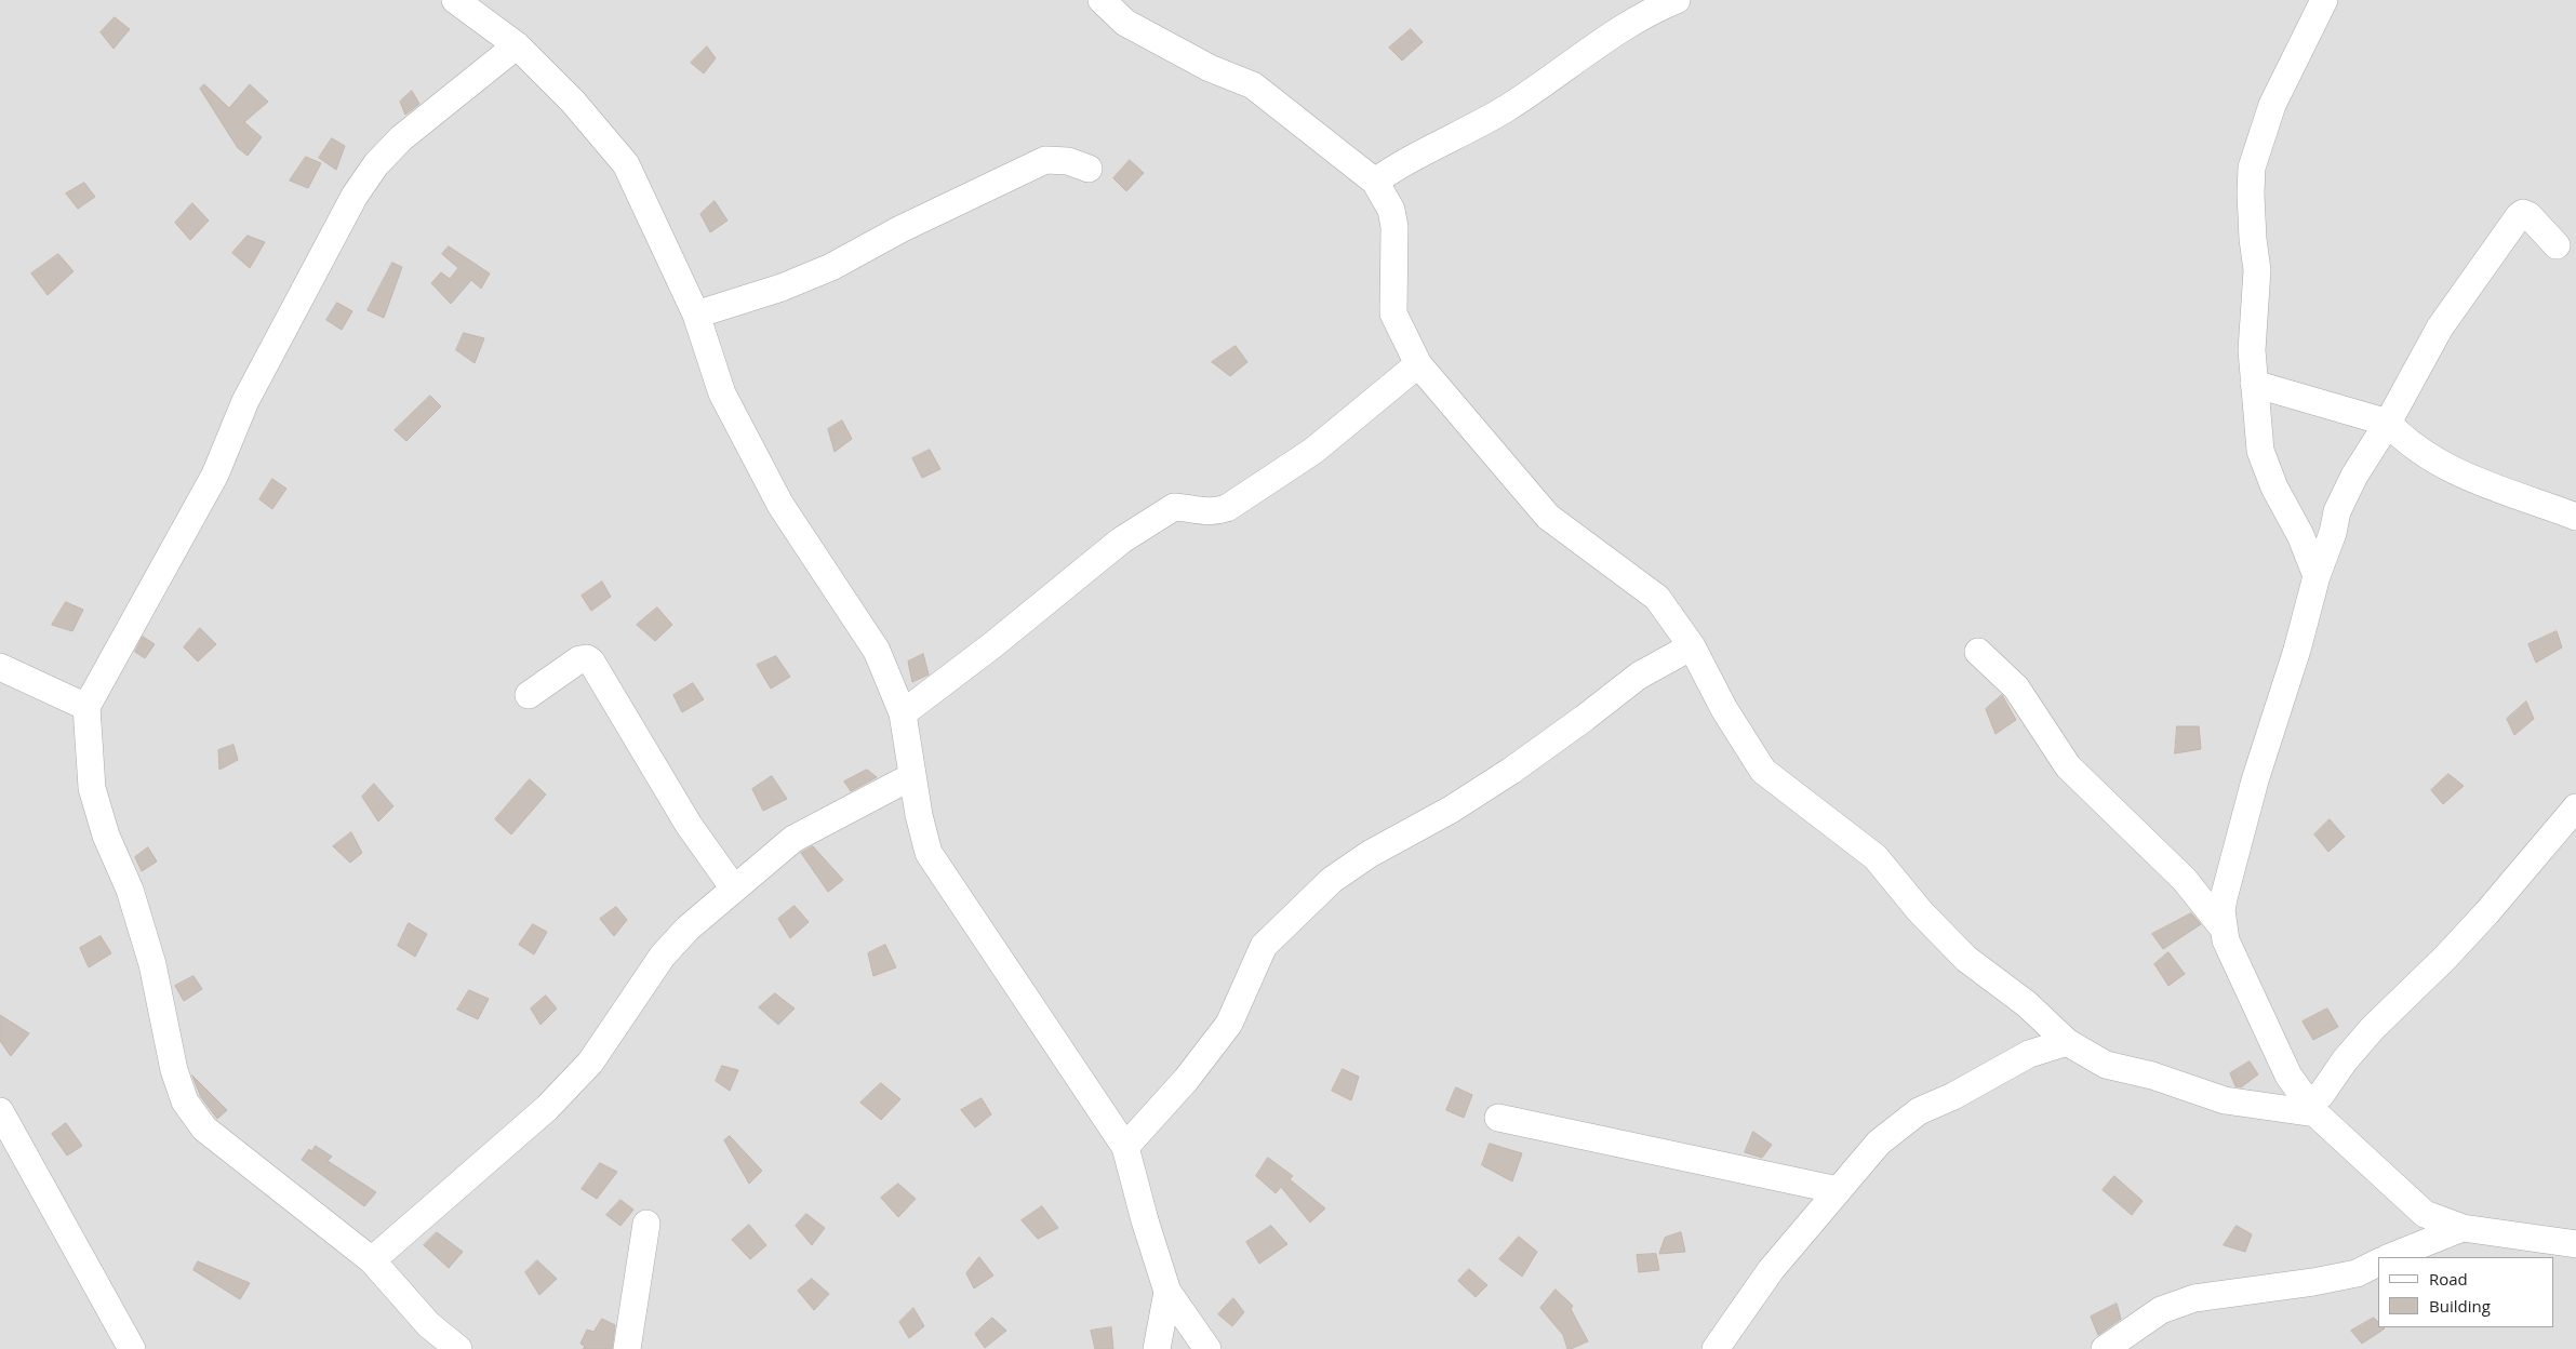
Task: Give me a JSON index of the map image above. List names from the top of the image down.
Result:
{
  "legend": ["Road", "Building"]
}
